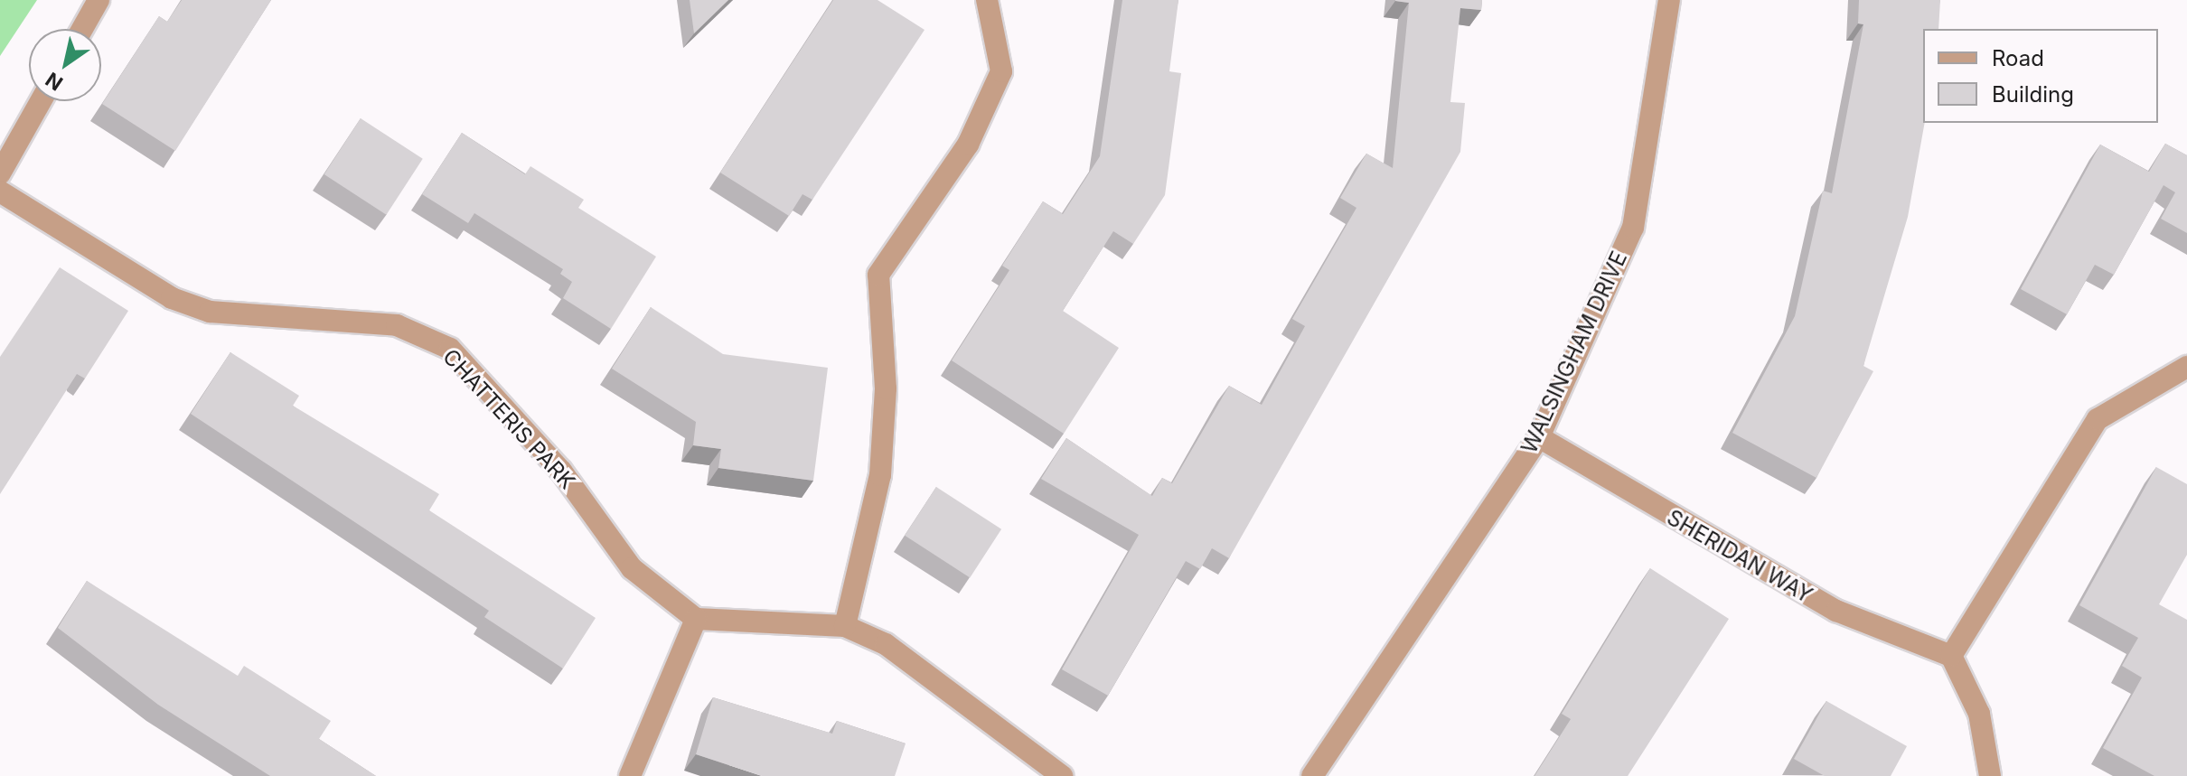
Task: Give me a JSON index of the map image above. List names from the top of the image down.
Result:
{
  "streets": {
    "street": ["WALSINGHAM DRIVE", "CHATTERIS PARK", "SHERIDAN WAY"]
  },
  "crossings": [
    ["WALSINGHAM DRIVE", "SHERIDAN WAY"]
  ],
  "legend": ["Road", "Building"],
  "north": "bottom left"
}
